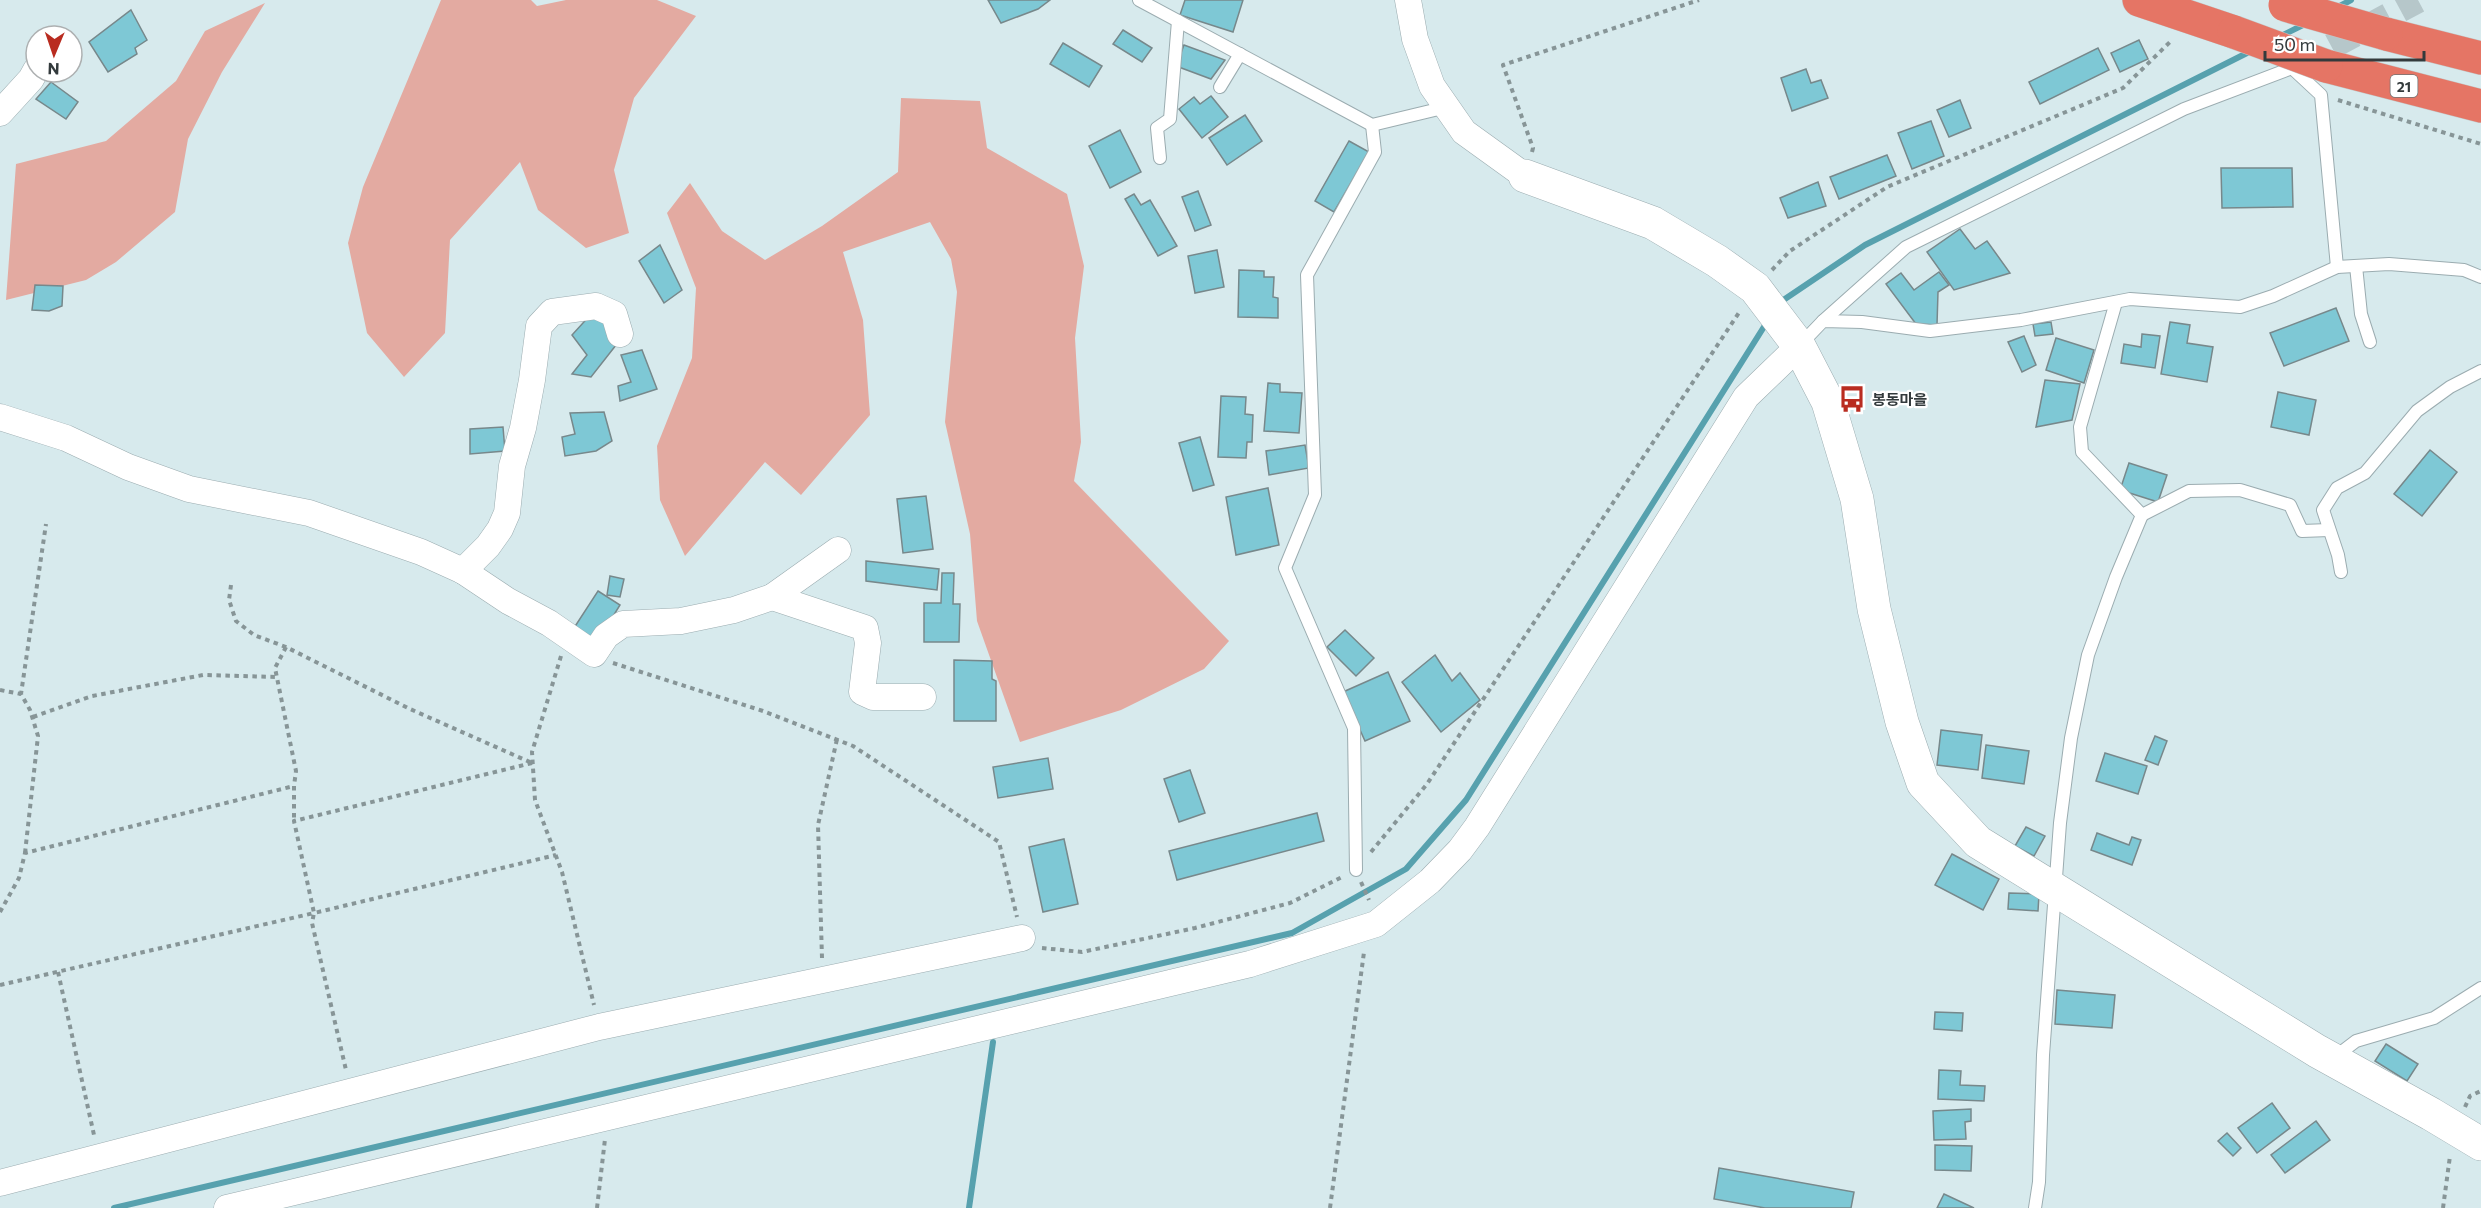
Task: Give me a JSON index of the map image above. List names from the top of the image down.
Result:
{
  "streets": {
    "highway": ["21"]
  },
  "places": {
    "bus stop": ["봉동마을"]
  },
  "scale_bar": "50 m",
  "north": "bottom"
}
